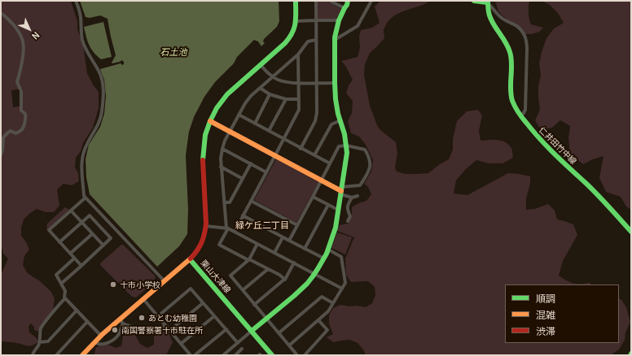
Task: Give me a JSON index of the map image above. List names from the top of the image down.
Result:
{
  "streets": {
    "street": ["仁井田竹中線", "栗山大津線"]
  },
  "districts": ["緑ケ丘二丁目"],
  "water": ["石土池"],
  "places": ["十市小学校", "あとむ幼稚園", "南国警察署十市駐在所"],
  "legend": ["順調", "混雑", "渋滞"],
  "north": "bottom right"
}
